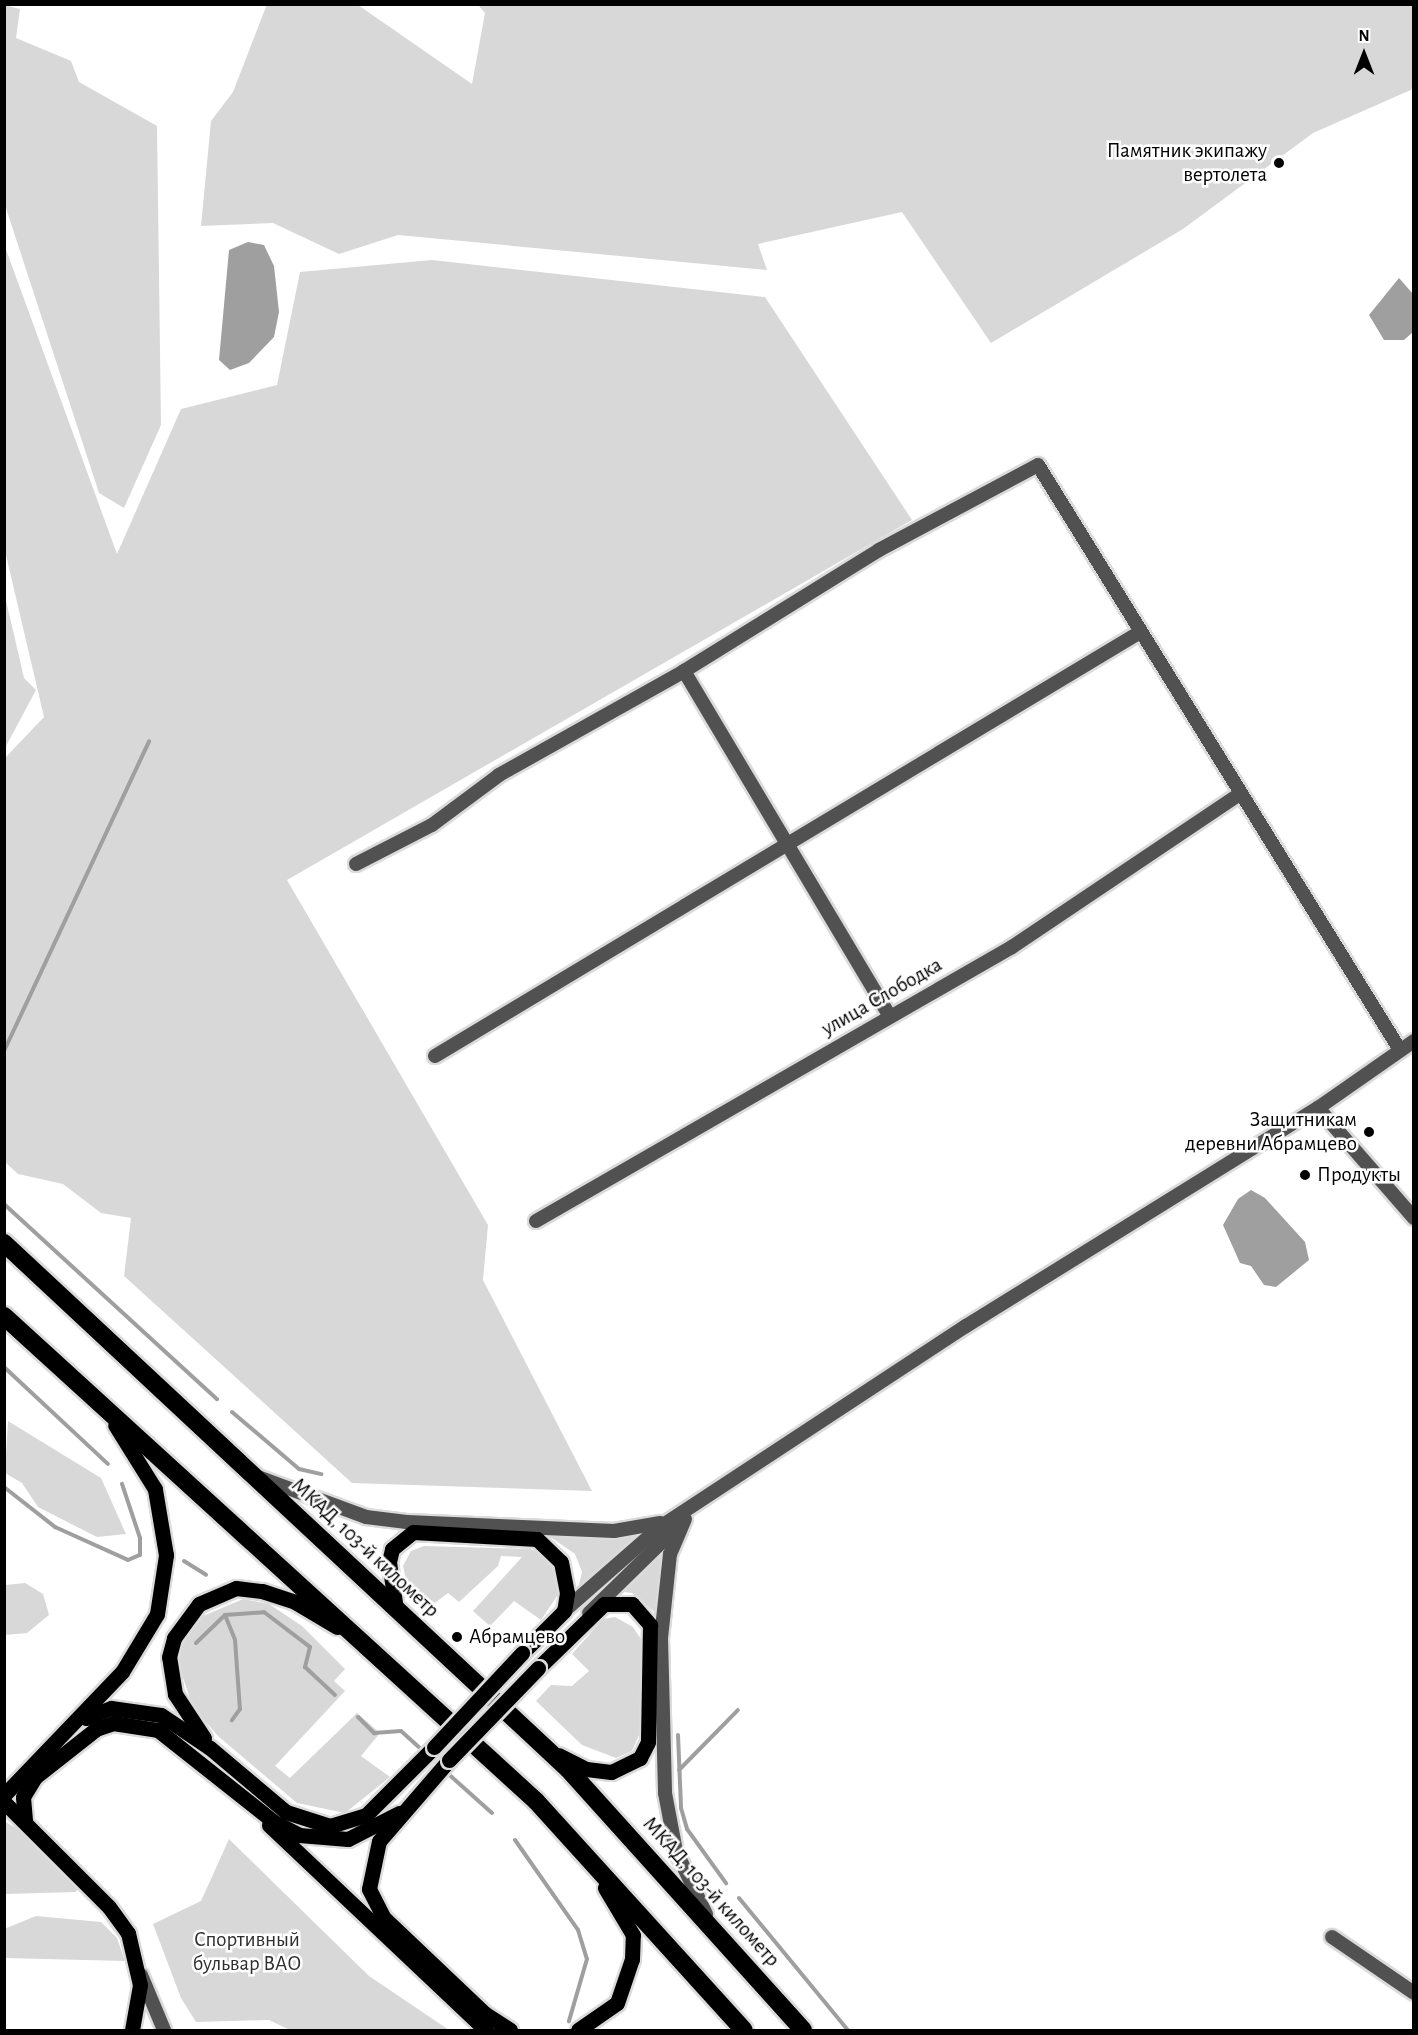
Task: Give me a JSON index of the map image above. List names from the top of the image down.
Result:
{
  "streets": {
    "highway": ["МКАД, 103-й километр"],
    "street": ["улица Слободка"]
  },
  "parks": ["Спортивный бульвар ВАО"],
  "places": [
    "Памятник экипажу вертолета",
    "Защитникам деревни Абрамцево",
    "Продукты",
    "Абрамцево"
  ],
  "north": "top"
}
